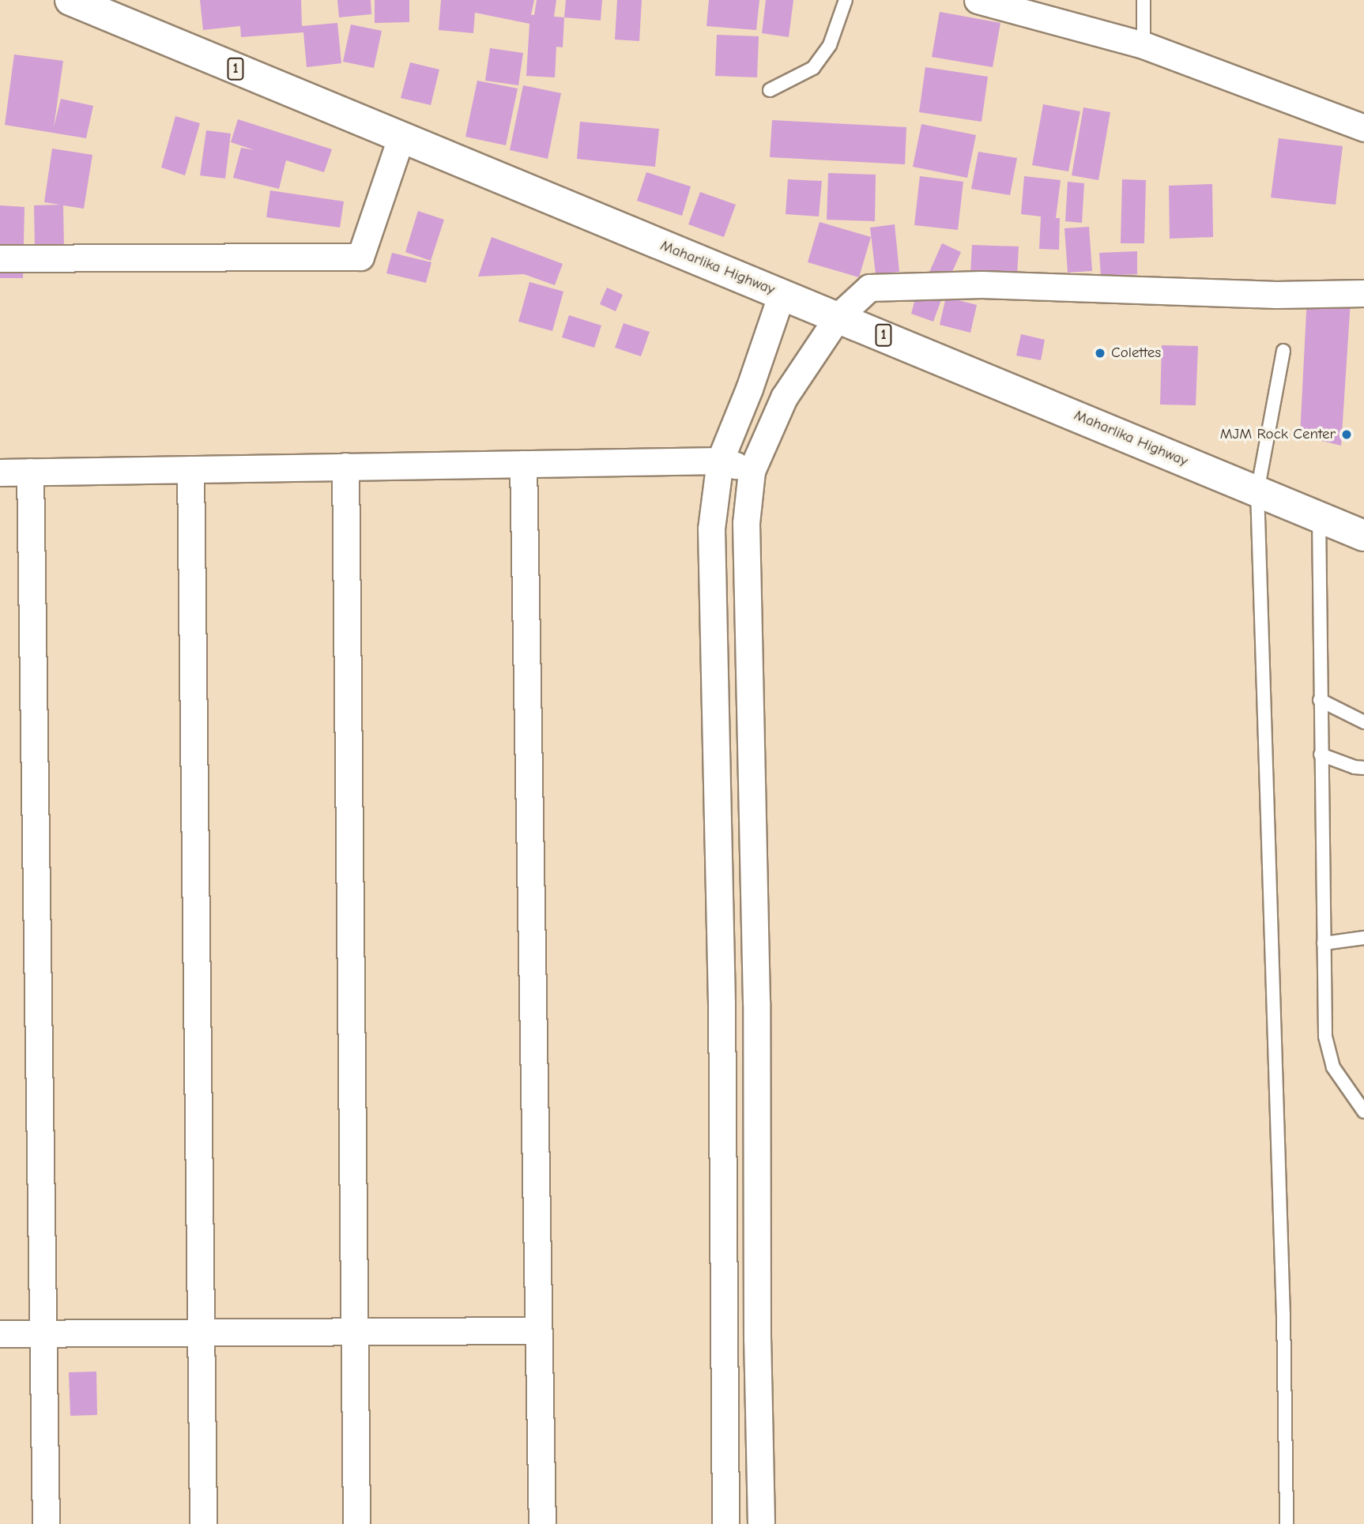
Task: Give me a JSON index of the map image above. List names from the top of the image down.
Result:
{
  "streets": {
    "highway": ["1", "Maharlika Highway"]
  },
  "places": ["Colettes", "MJM Rock Center"]
}
